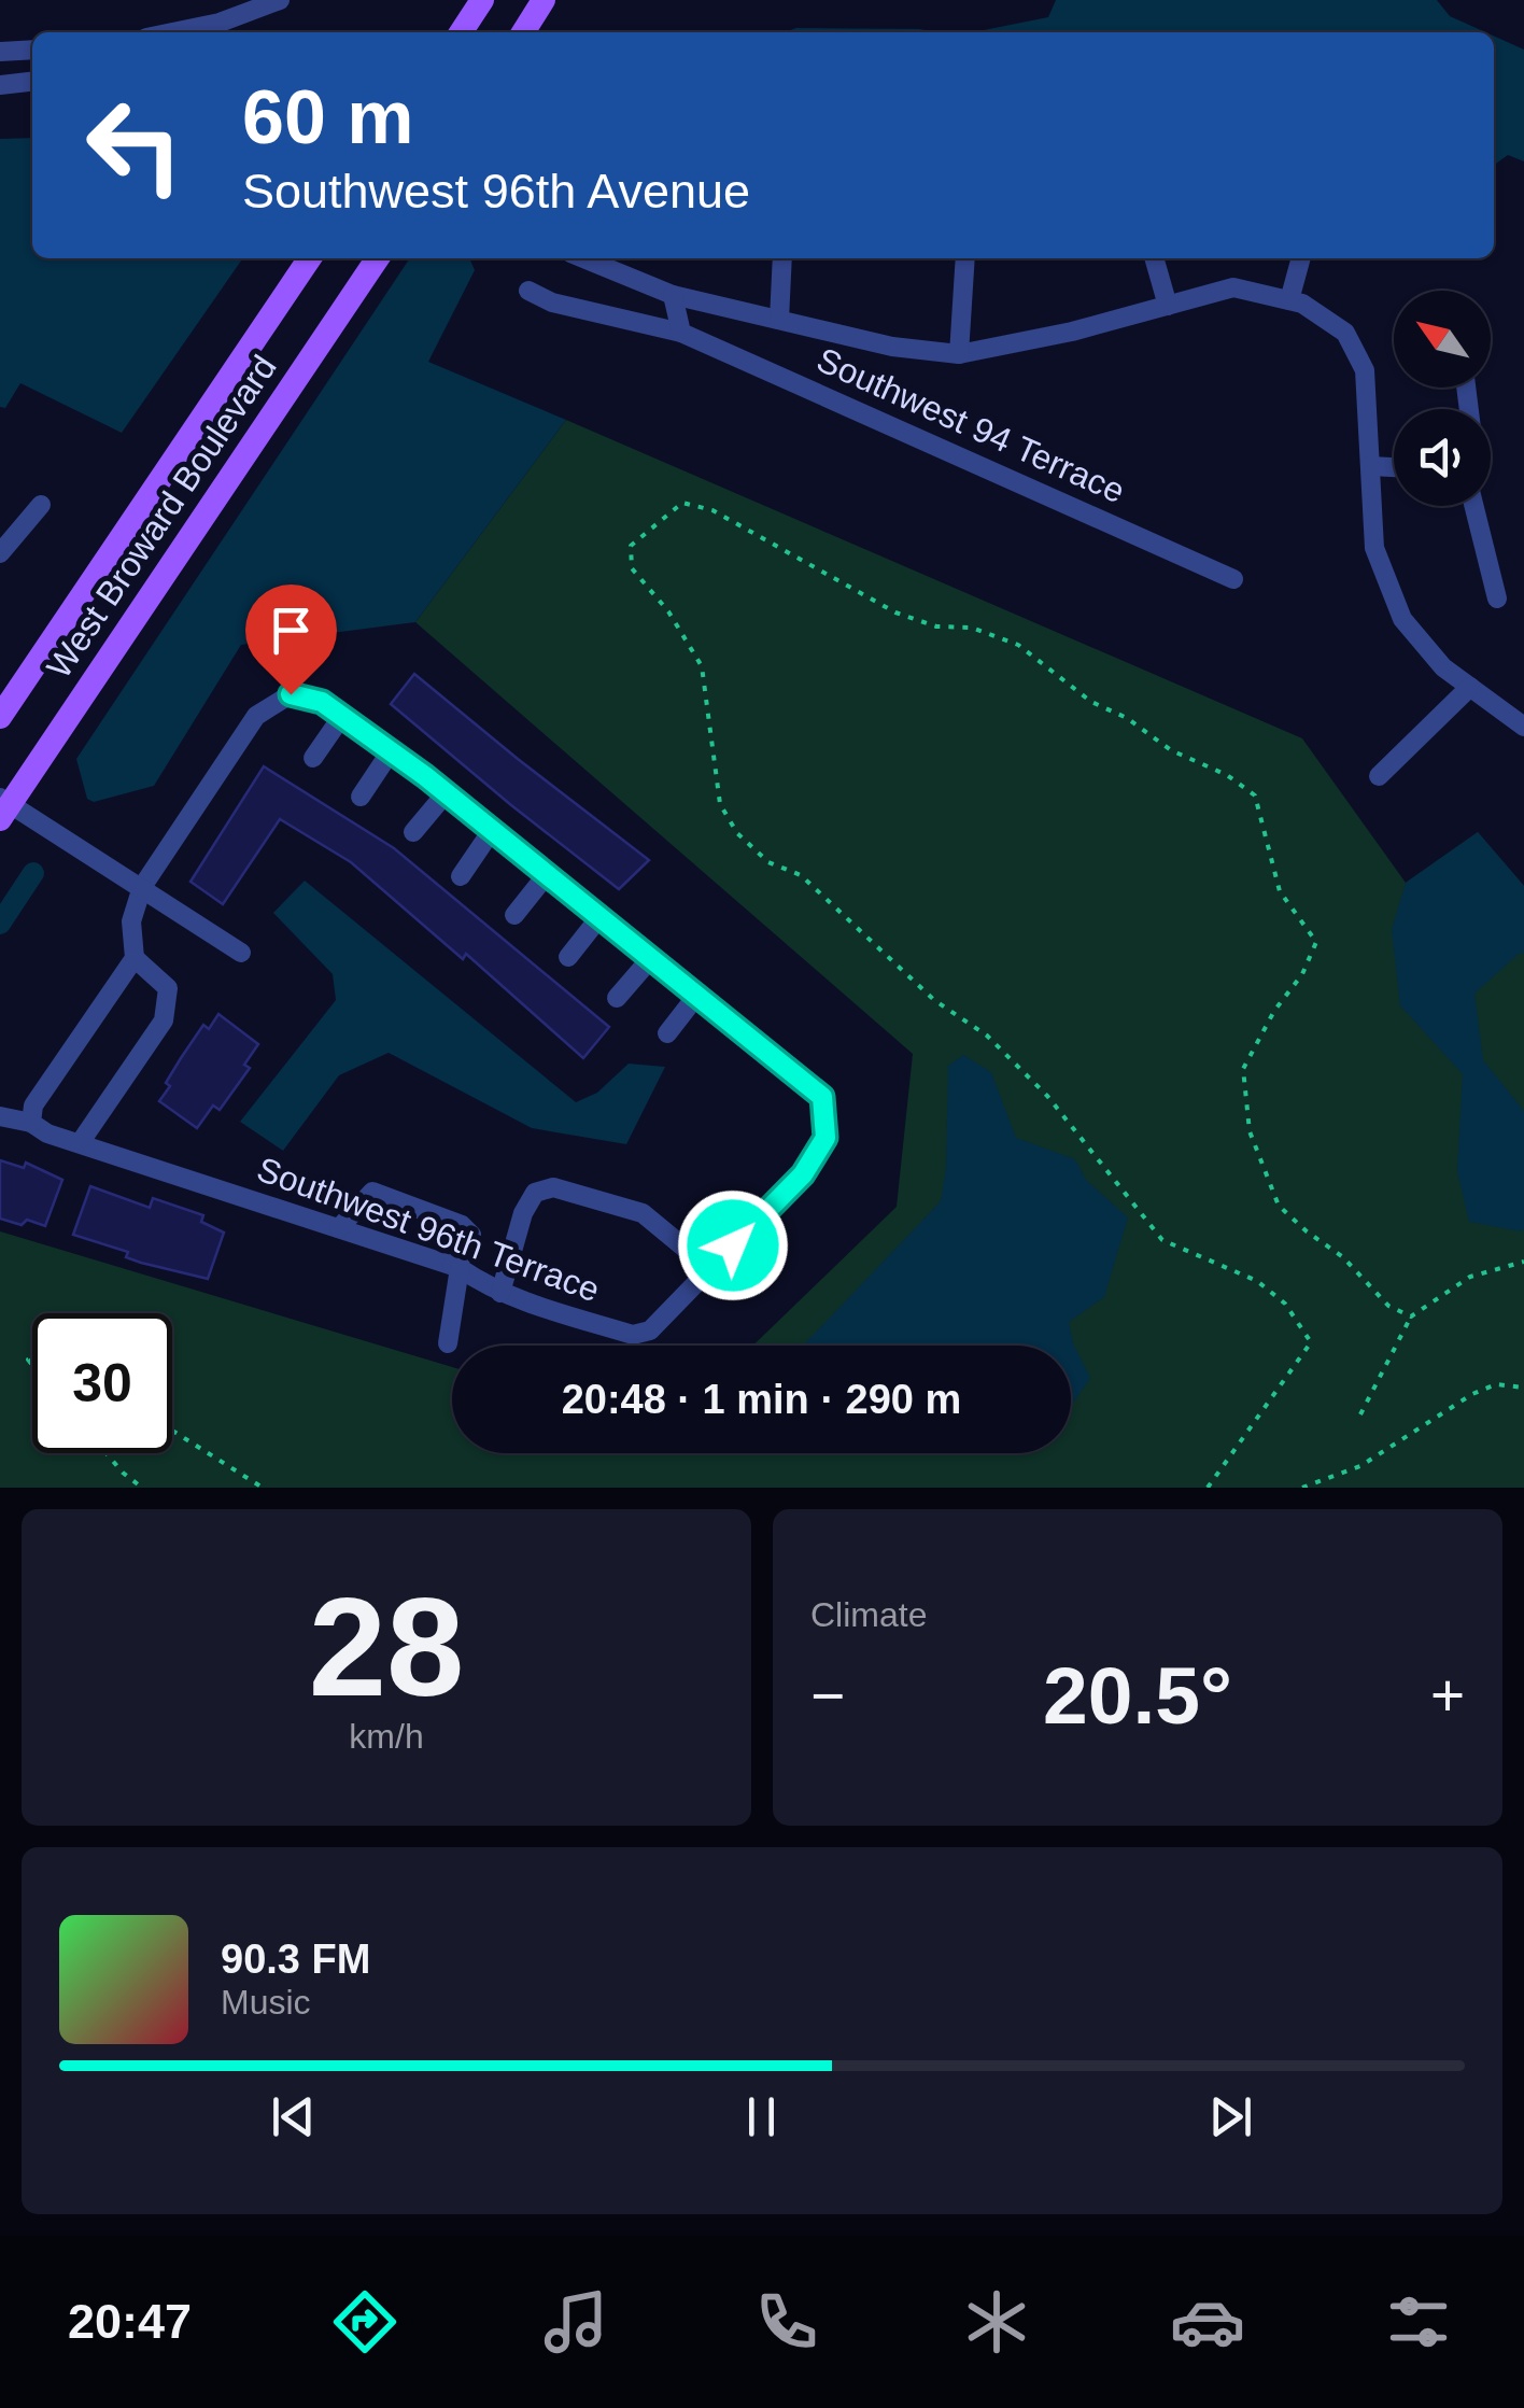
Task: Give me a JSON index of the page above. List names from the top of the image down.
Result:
{
  "streets": {
    "main road": ["West Broward Boulevard"],
    "street": ["Southwest 94 Terrace", "Southwest 96th Terrace"]
  },
  "north": "top left",
  "page": {
    "turn": ["60 m", "Southwest 96th Avenue"],
    "limit": "30",
    "trip": "20:48 · 1 min · 290 m",
    "tile": [
      ["28", "km/h"],
      "Climate"
    ],
    "heat": ["−", "20.5°", "+"],
    "song": ["90.3 FM", "Music"],
    "tabs": "20:47"
  }
}
